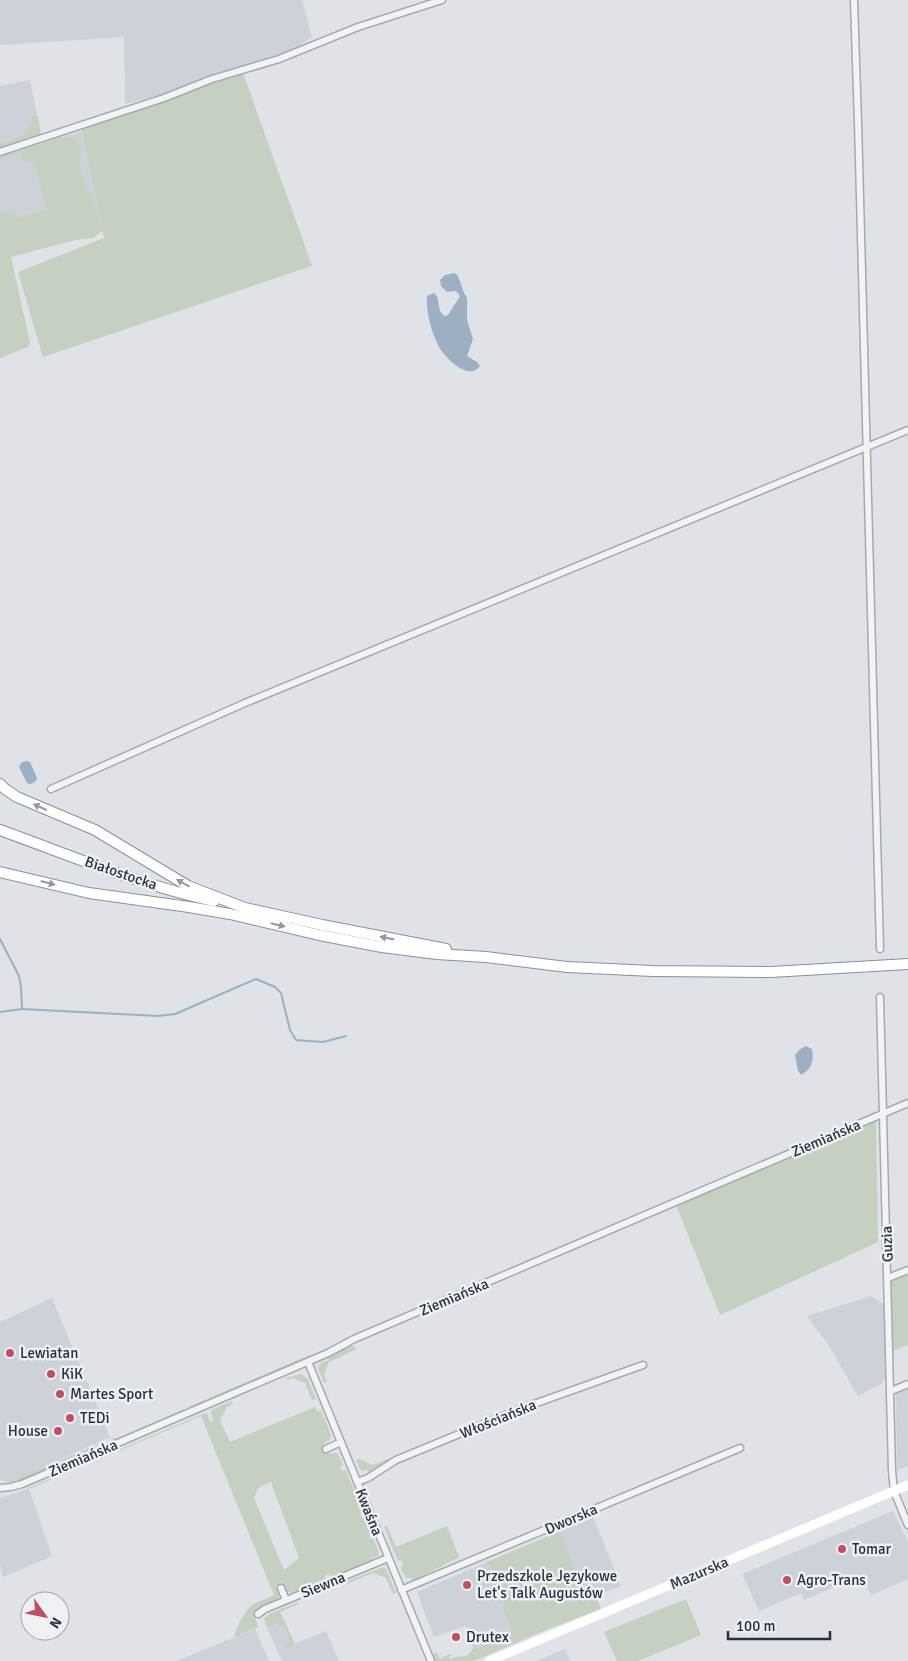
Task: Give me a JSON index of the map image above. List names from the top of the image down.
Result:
{
  "streets": {
    "highway": ["Białostocka"],
    "main road": ["Mazurska"],
    "street": [
      "Ziemiańska",
      "Guzia",
      "Włościańska",
      "Kwaśna",
      "Dworska",
      "Siewna"
    ]
  },
  "crossings": [
    ["Ziemiańska", "Guzia"],
    ["Ziemiańska", "Kwaśna"],
    ["Guzia", "Mazurska"],
    ["Włościańska", "Kwaśna"],
    ["Kwaśna", "Dworska"],
    ["Kwaśna", "Siewna"]
  ],
  "places": [
    "Lewiatan",
    "KiK",
    "Martes Sport",
    "TEDi",
    "House",
    "Tomar",
    "Agro-Trans",
    "Przedszkole Językowe Let's Talk Augustów",
    "Drutex"
  ],
  "scale_bar": "100 m",
  "north": "bottom right"
}
